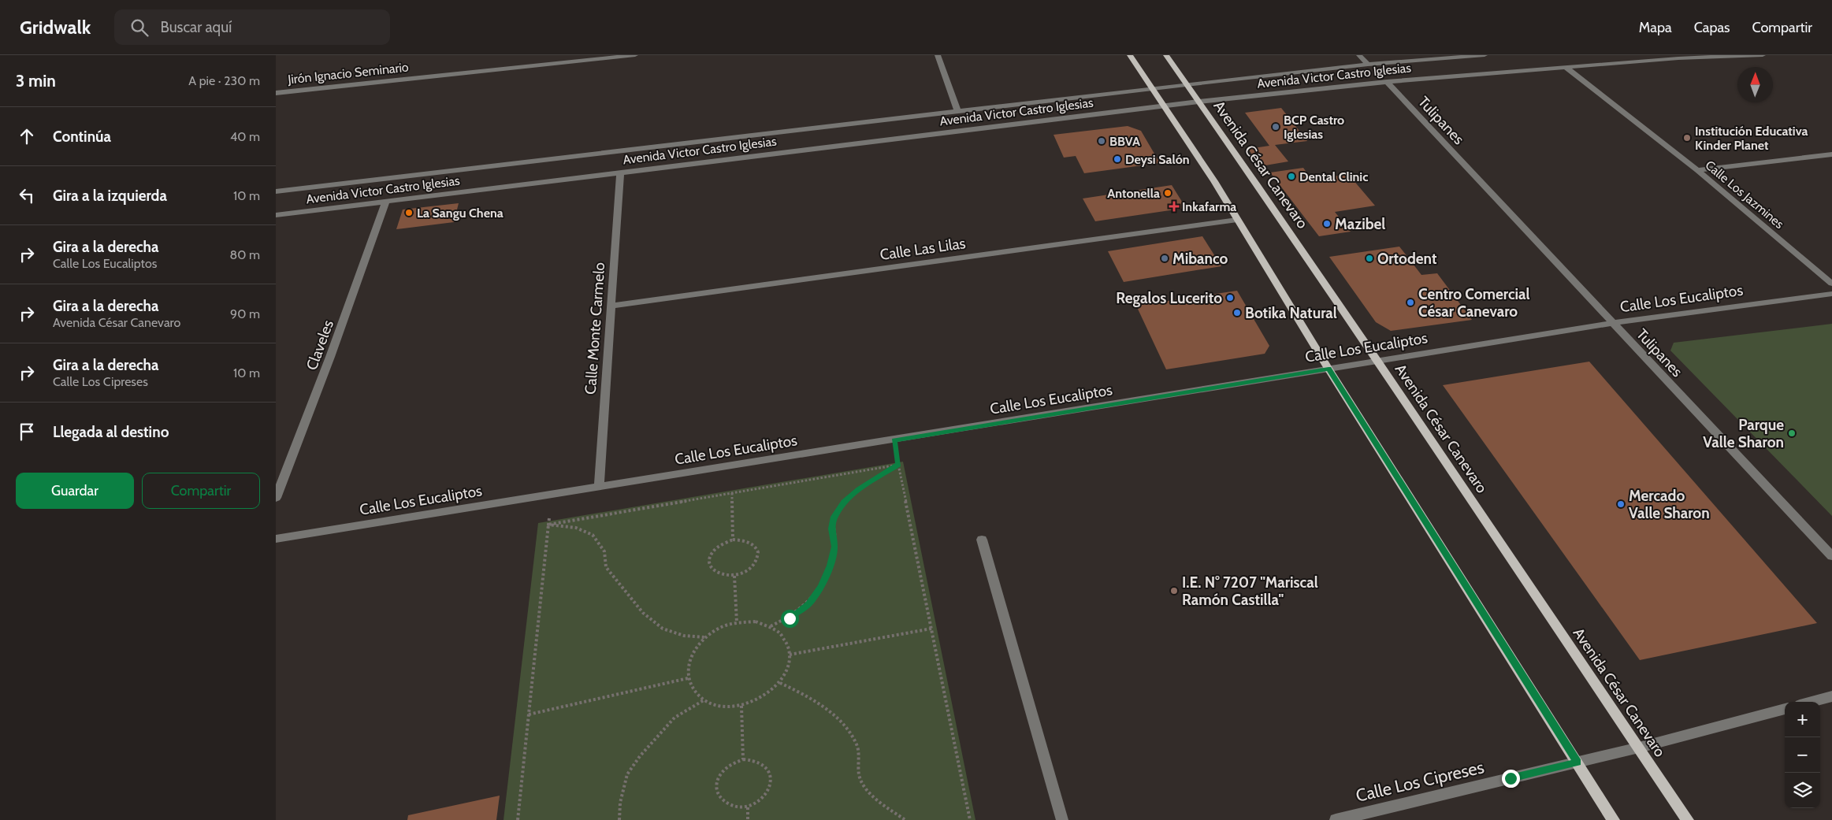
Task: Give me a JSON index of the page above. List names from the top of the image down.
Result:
{
  "streets": {
    "main road": ["Avenida César Canevaro"],
    "street": [
      "Jirón Ignacio Seminario",
      "Avenida Victor Castro Iglesias",
      "Tulipanes",
      "Calle Los Jazmines",
      "Calle Las Lilas",
      "Calle Los Eucaliptos",
      "Calle Monte Carmelo",
      "Claveles",
      "Calle Los Cipreses"
    ]
  },
  "crossings": [
    ["Avenida Victor Castro Iglesias", "Tulipanes"],
    ["Avenida Victor Castro Iglesias", "Avenida César Canevaro"],
    ["Avenida Victor Castro Iglesias", "Calle Los Jazmines"],
    ["Avenida Victor Castro Iglesias", "Calle Monte Carmelo"],
    ["Avenida Victor Castro Iglesias", "Claveles"],
    ["Tulipanes", "Calle Los Eucaliptos"],
    ["Avenida César Canevaro", "Calle Los Eucaliptos"],
    ["Avenida César Canevaro", "Calle Los Cipreses"],
    ["Calle Las Lilas", "Calle Monte Carmelo"],
    ["Calle Los Eucaliptos", "Calle Monte Carmelo"]
  ],
  "places": {
    "other": [
      "BCP Castro Iglesias",
      "Institución Educativa Kinder Planet",
      "BBVA",
      "Deysi Salón",
      "Dental Clinic",
      "Antonella",
      "La Sangu Chena",
      "Mazibel",
      "Mibanco",
      "Ortodent",
      "Regalos Lucerito",
      "Centro Comercial César Canevaro",
      "Botika Natural",
      "Parque Valle Sharon",
      "Mercado Valle Sharon",
      "I.E. N° 7207 \"Mariscal Ramón Castilla\""
    ],
    "health": ["Inkafarma"]
  },
  "north": "top",
  "page": {
    "header": "Gridwalk",
    "search": "Buscar aquí",
    "nav": ["Mapa", "Capas", "Compartir"],
    "heading": ["3 min", "A pie · 230 m"],
    "list": [
      ["Continúa", "40 m"],
      ["Gira a la izquierda", "10 m"],
      ["Gira a la derecha", "Calle Los Eucaliptos", "80 m"],
      ["Gira a la derecha", "Avenida César Canevaro", "90 m"],
      ["Gira a la derecha", "Calle Los Cipreses", "10 m"],
      "Llegada al destino"
    ],
    "buttons": ["Guardar", "Compartir"],
    "map_buttons": ["+", "−"]
  }
}
